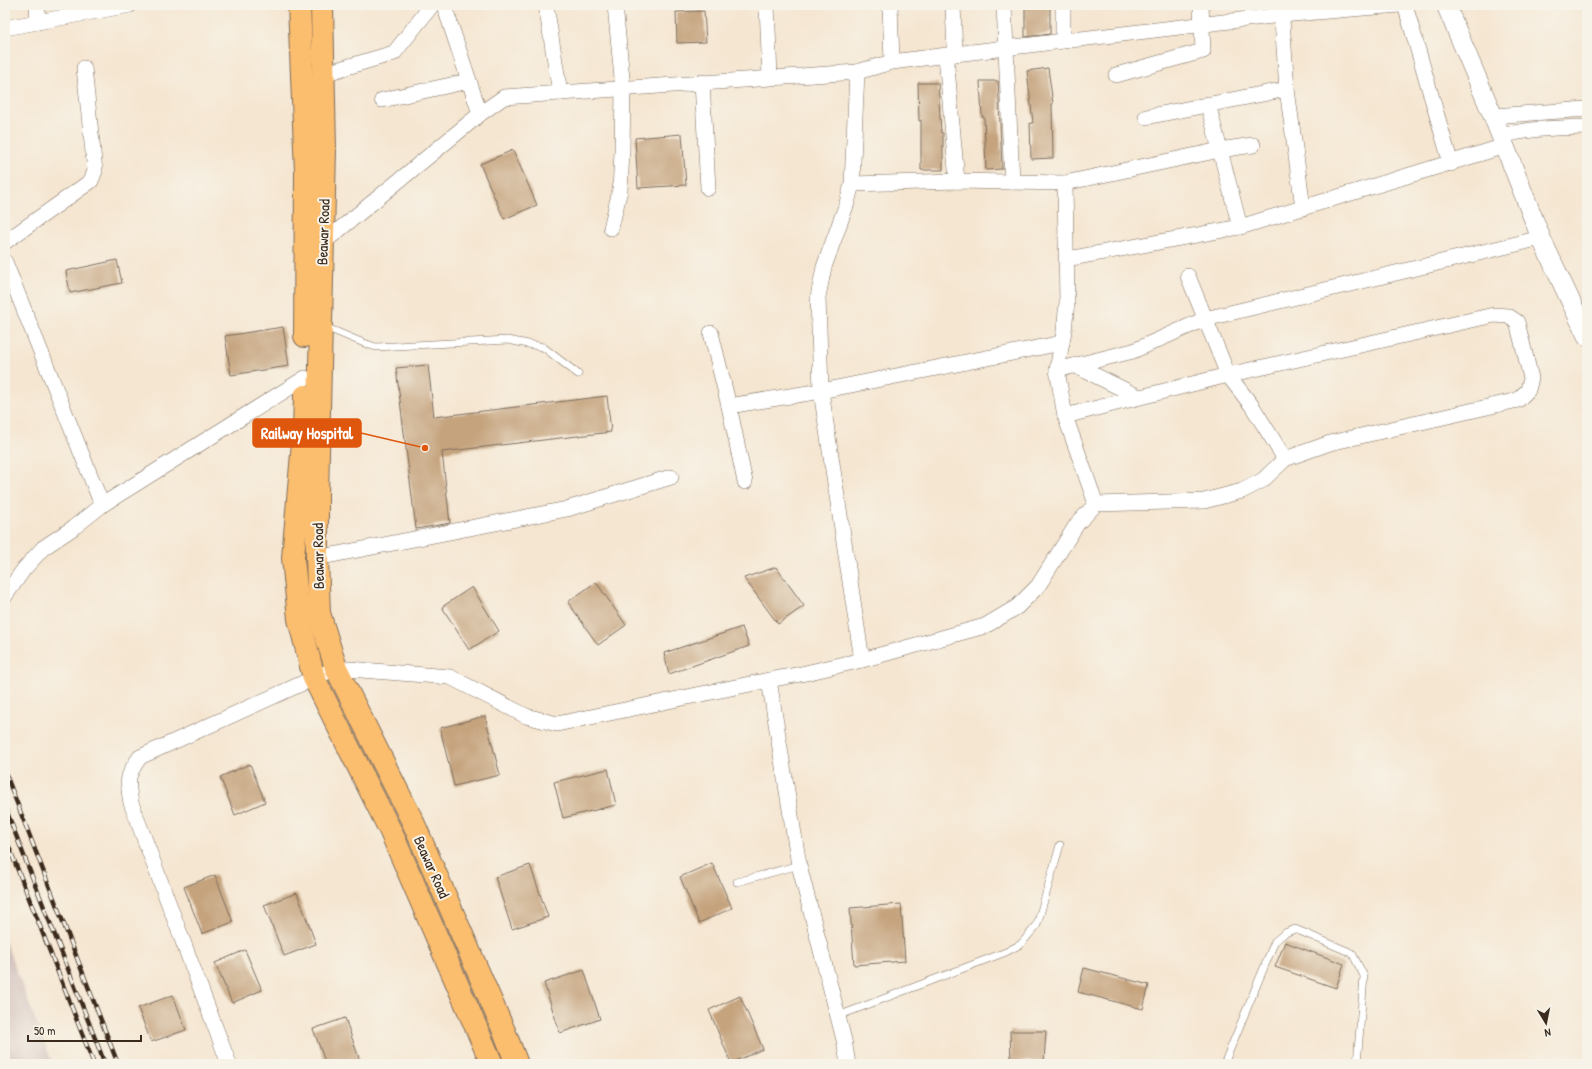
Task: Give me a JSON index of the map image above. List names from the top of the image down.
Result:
{
  "streets": {
    "main road": ["Beawar Road"]
  },
  "places": ["Railway Hospital"],
  "scale_bar": "50 m",
  "north": "bottom"
}
